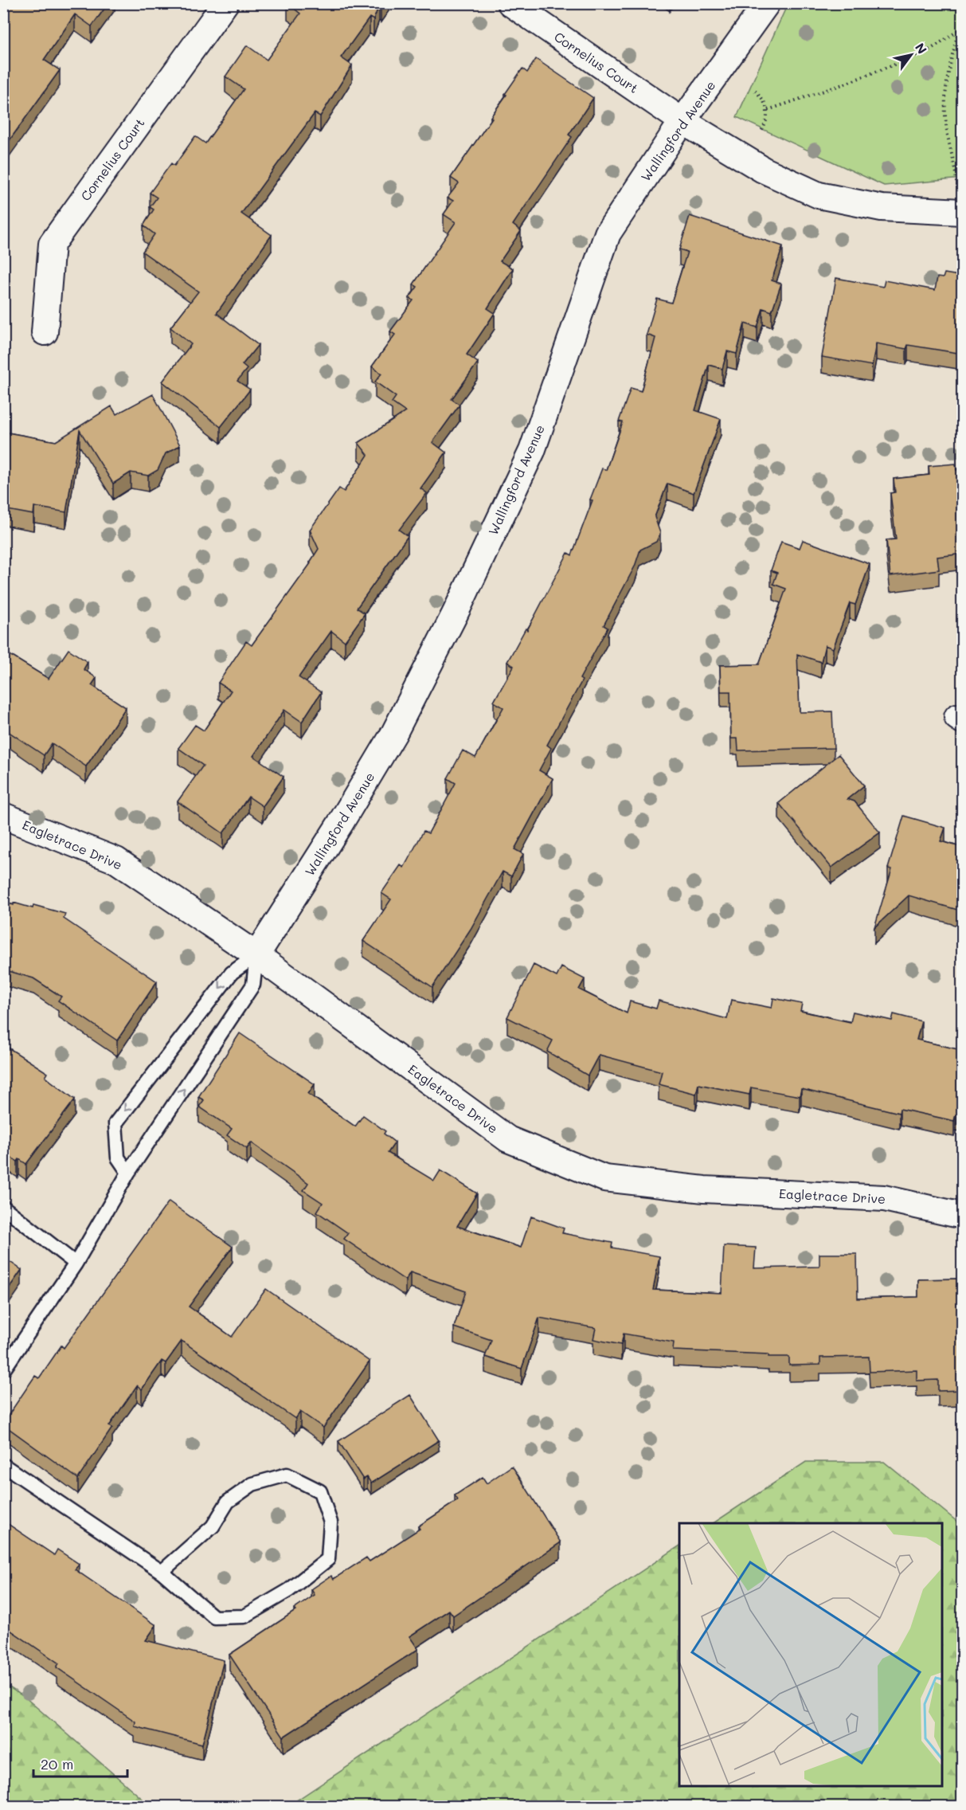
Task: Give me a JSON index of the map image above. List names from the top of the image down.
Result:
{
  "streets": {
    "street": ["Cornelius Court", "Wallingford Avenue", "Eagletrace Drive"]
  },
  "crossings": [
    ["Cornelius Court", "Wallingford Avenue"],
    ["Wallingford Avenue", "Eagletrace Drive"]
  ],
  "scale_bar": "20 m",
  "north": "top right"
}
